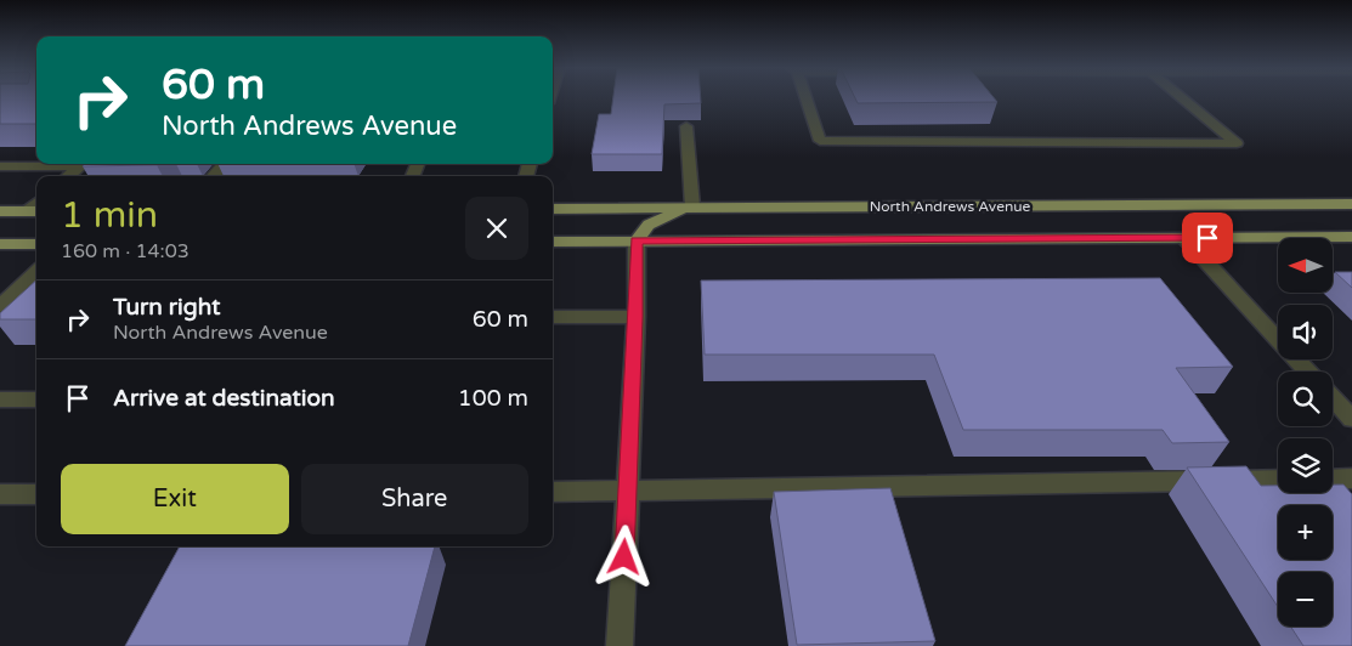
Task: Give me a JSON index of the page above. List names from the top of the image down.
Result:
{
  "streets": {
    "main road": ["North Andrews Avenue"]
  },
  "north": "left",
  "page": {
    "turn": ["60 m", "North Andrews Avenue"],
    "heading": ["1 min", "160 m · 14:03"],
    "map_buttons": ["+", "−"],
    "list": [
      {
        "name": "Turn right",
        "note": "North Andrews Avenue",
        "value": "60 m"
      },
      {
        "name": "Arrive at destination",
        "value": "100 m"
      }
    ],
    "buttons": ["Exit", "Share"]
  }
}
